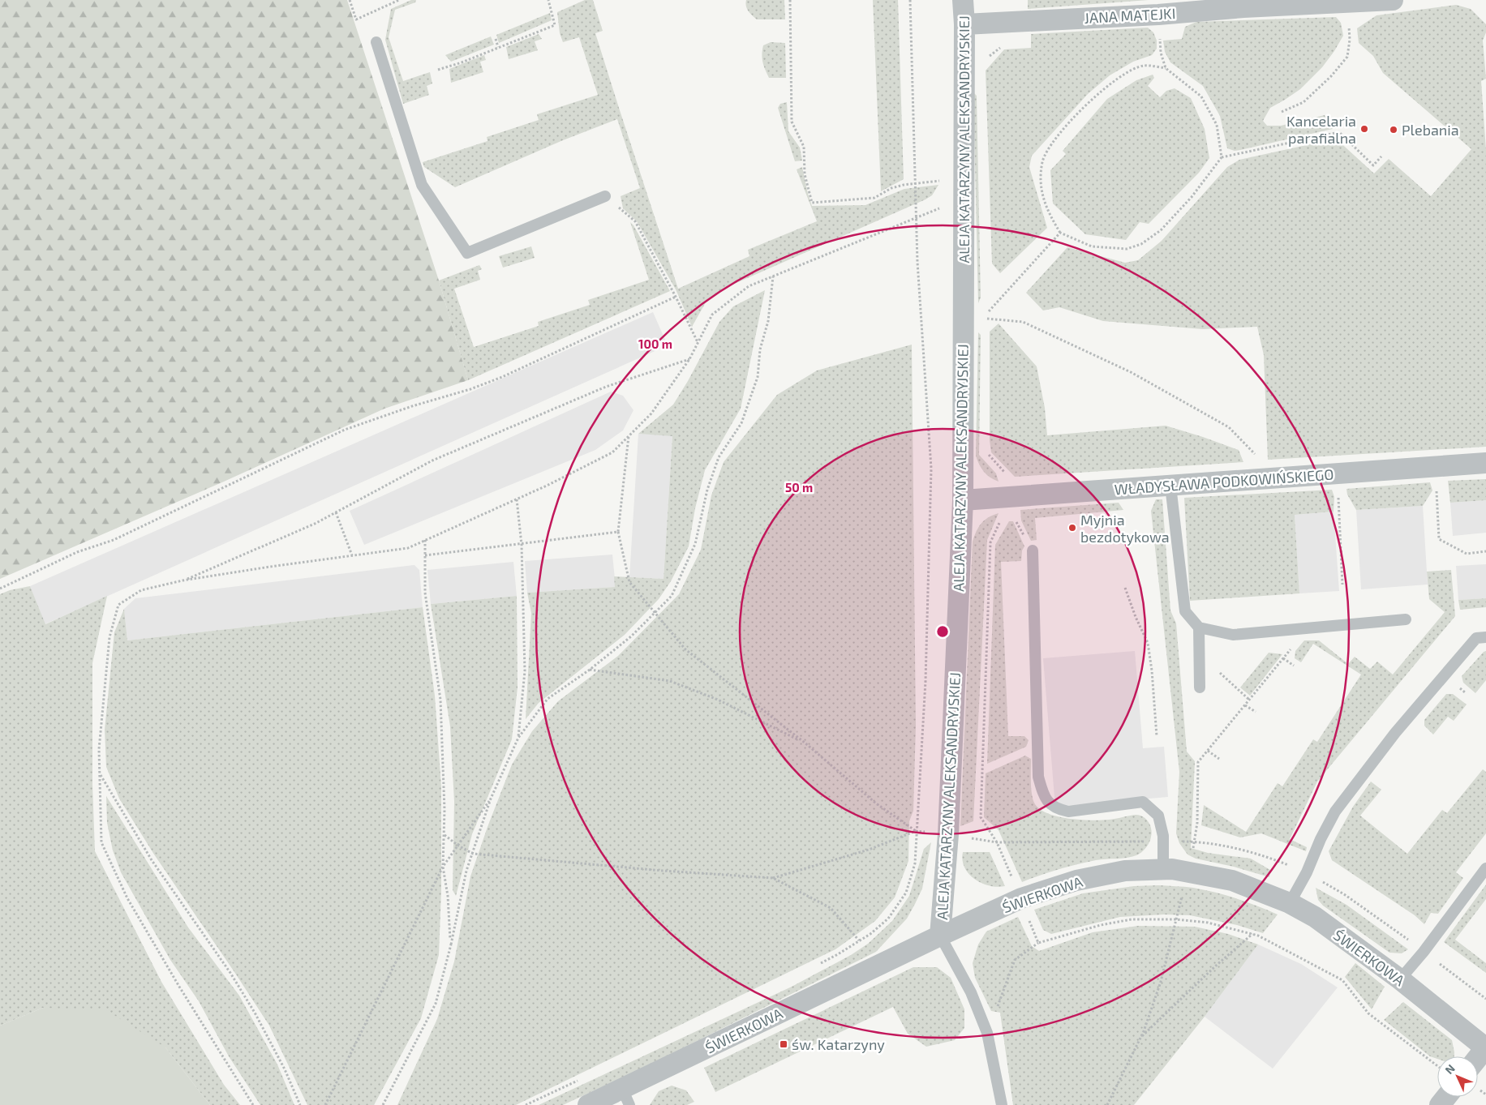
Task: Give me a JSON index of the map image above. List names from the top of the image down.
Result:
{
  "streets": {
    "street": [
      "JANA MATEJKI",
      "ALEJA KATARZYNY ALEKSANDRYJSKIEJ",
      "WŁADYSŁAWA PODKOWIŃSKIEGO",
      "ŚWIERKOWA"
    ]
  },
  "crossings": [
    ["JANA MATEJKI", "ALEJA KATARZYNY ALEKSANDRYJSKIEJ"],
    ["ALEJA KATARZYNY ALEKSANDRYJSKIEJ", "WŁADYSŁAWA PODKOWIŃSKIEGO"],
    ["ALEJA KATARZYNY ALEKSANDRYJSKIEJ", "ŚWIERKOWA"]
  ],
  "places": {
    "other": ["Kancelaria parafialna", "Plebania", "Myjnia bezdotykowa"],
    "transit": ["św. Katarzyny"]
  },
  "north": "top left",
  "rings": ["100 m", "50 m"]
}
